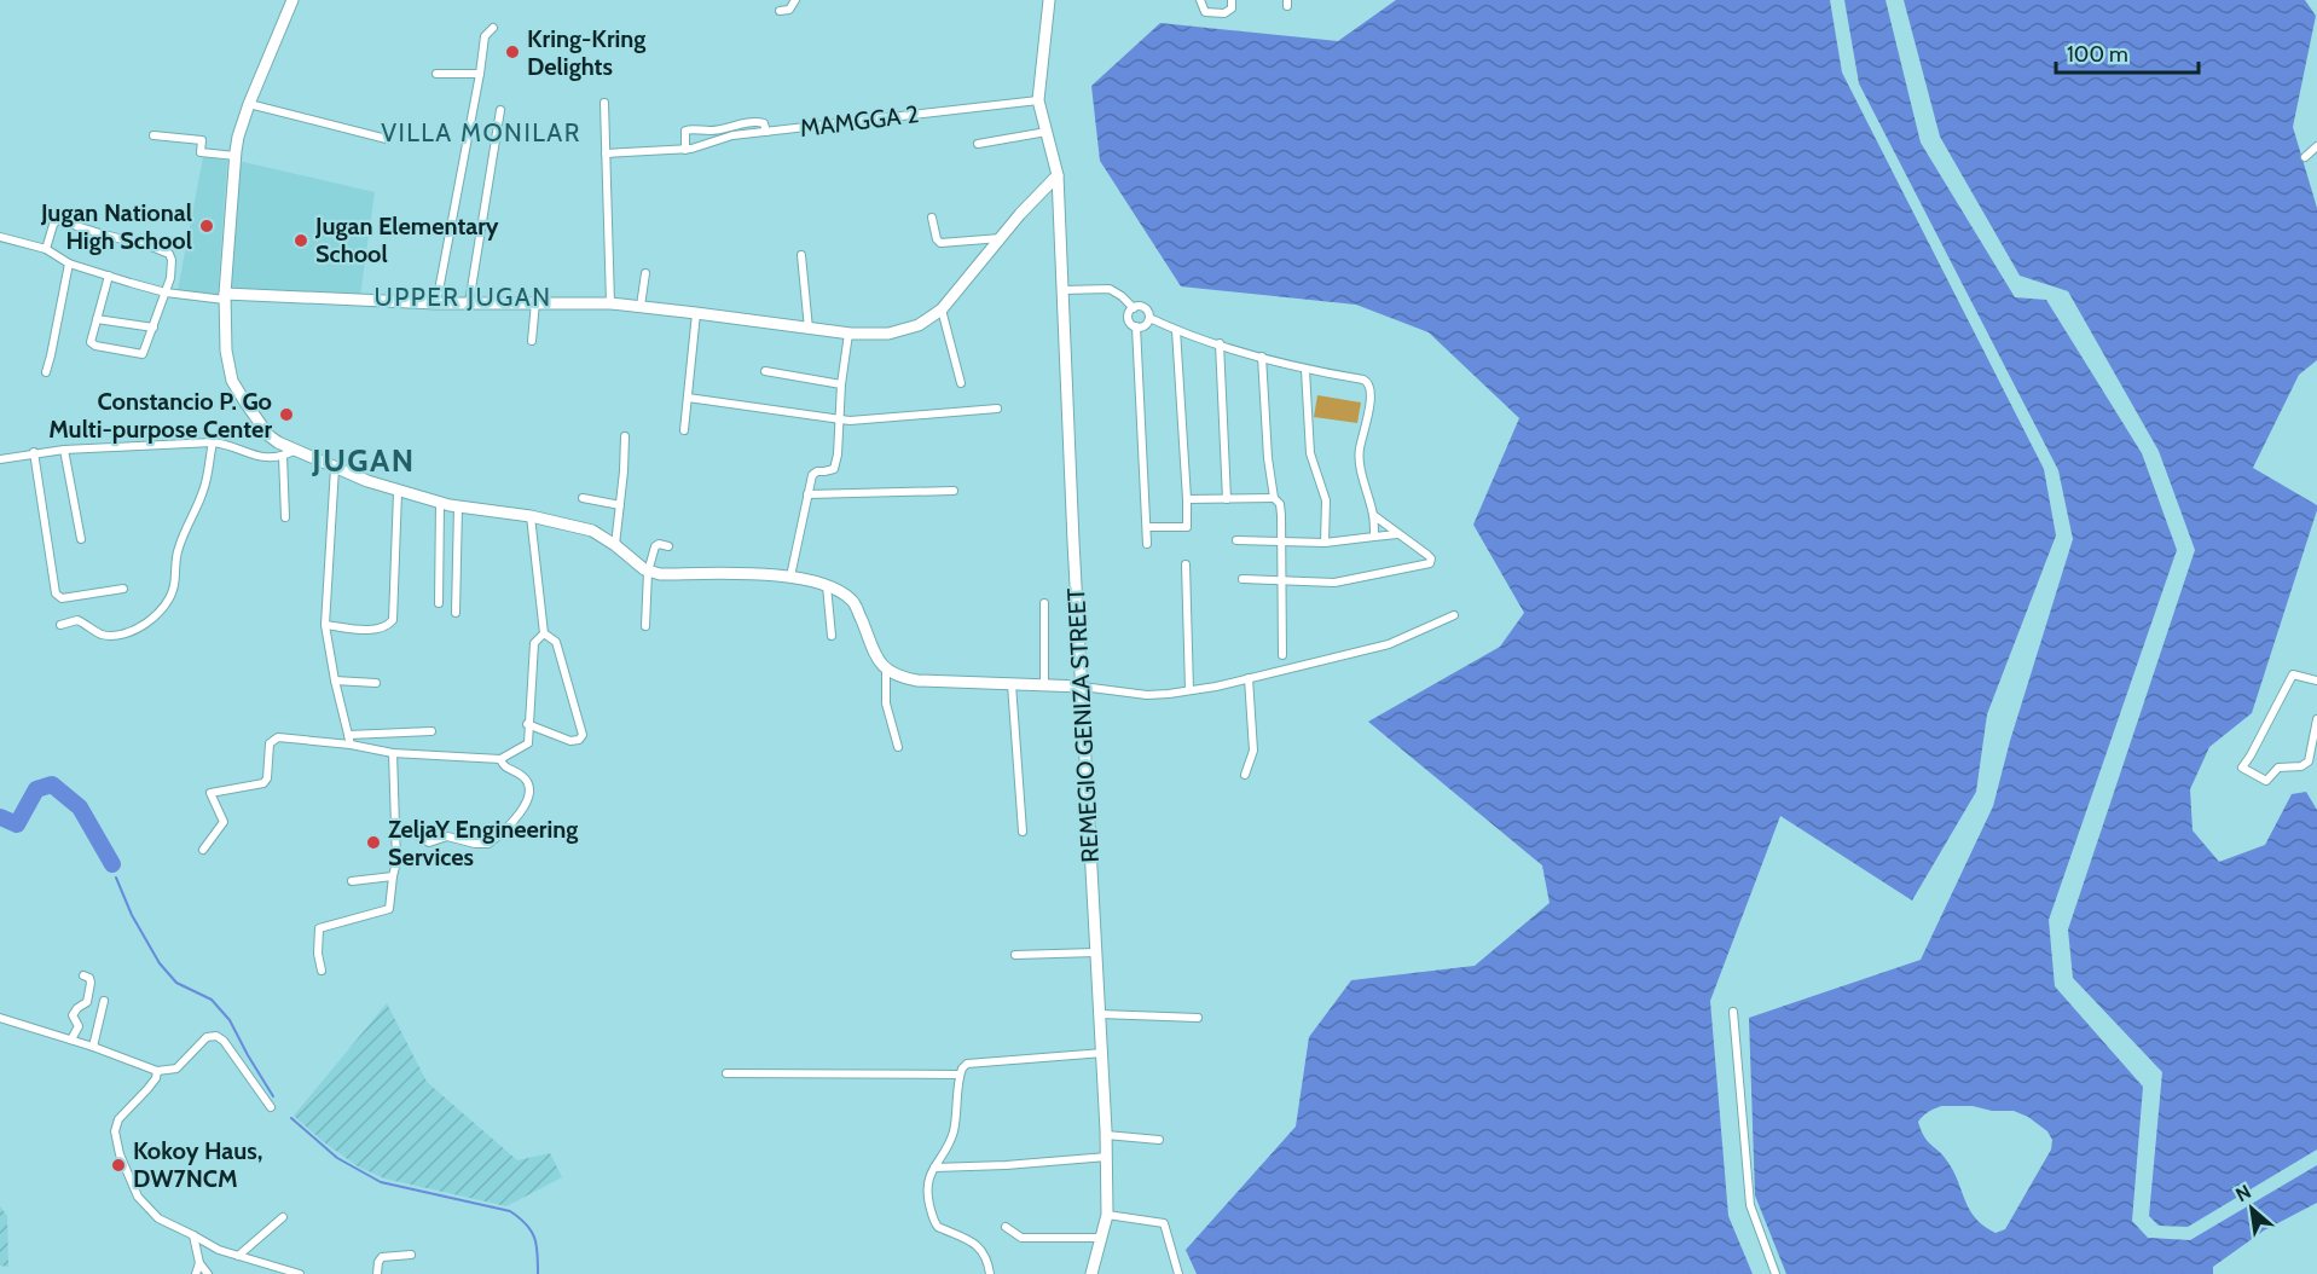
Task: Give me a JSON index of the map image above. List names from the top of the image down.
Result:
{
  "streets": {
    "street": ["MAMGGA 2", "REMEGIO GENIZA STREET"]
  },
  "districts": ["VILLA MONILAR", "UPPER JUGAN", "JUGAN"],
  "places": [
    "Kring-Kring Delights",
    "Jugan National High School",
    "Jugan Elementary School",
    "Constancio P. Go Multi-purpose Center",
    "ZeljaY Engineering Services",
    "Kokoy Haus, DW7NCM"
  ],
  "scale_bar": "100 m",
  "north": "top left"
}
